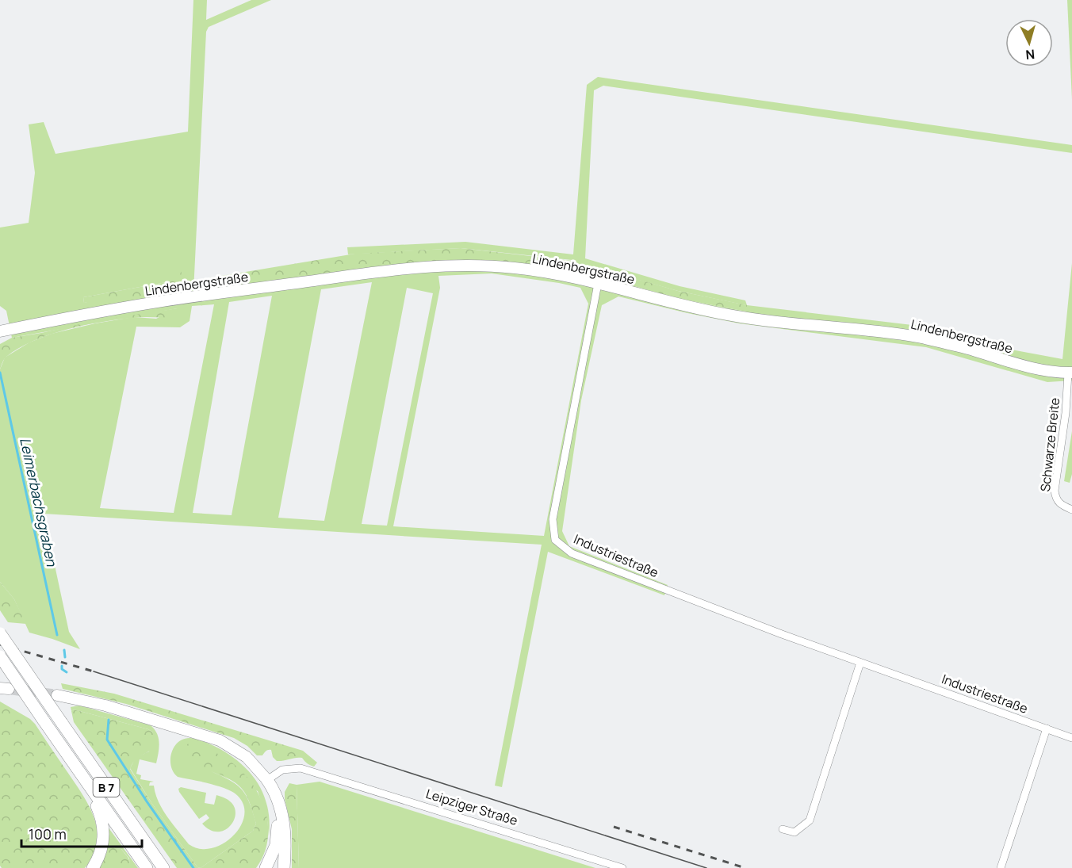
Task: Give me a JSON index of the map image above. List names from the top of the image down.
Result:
{
  "streets": {
    "highway": ["B 7"],
    "main road": ["Lindenbergstraße"],
    "street": ["Schwarze Breite", "Industriestraße", "Leipziger Straße"]
  },
  "crossings": [
    ["Lindenbergstraße", "Schwarze Breite"],
    ["Lindenbergstraße", "Industriestraße"]
  ],
  "water": ["Leimerbachsgraben"],
  "scale_bar": "100 m",
  "north": "bottom"
}
